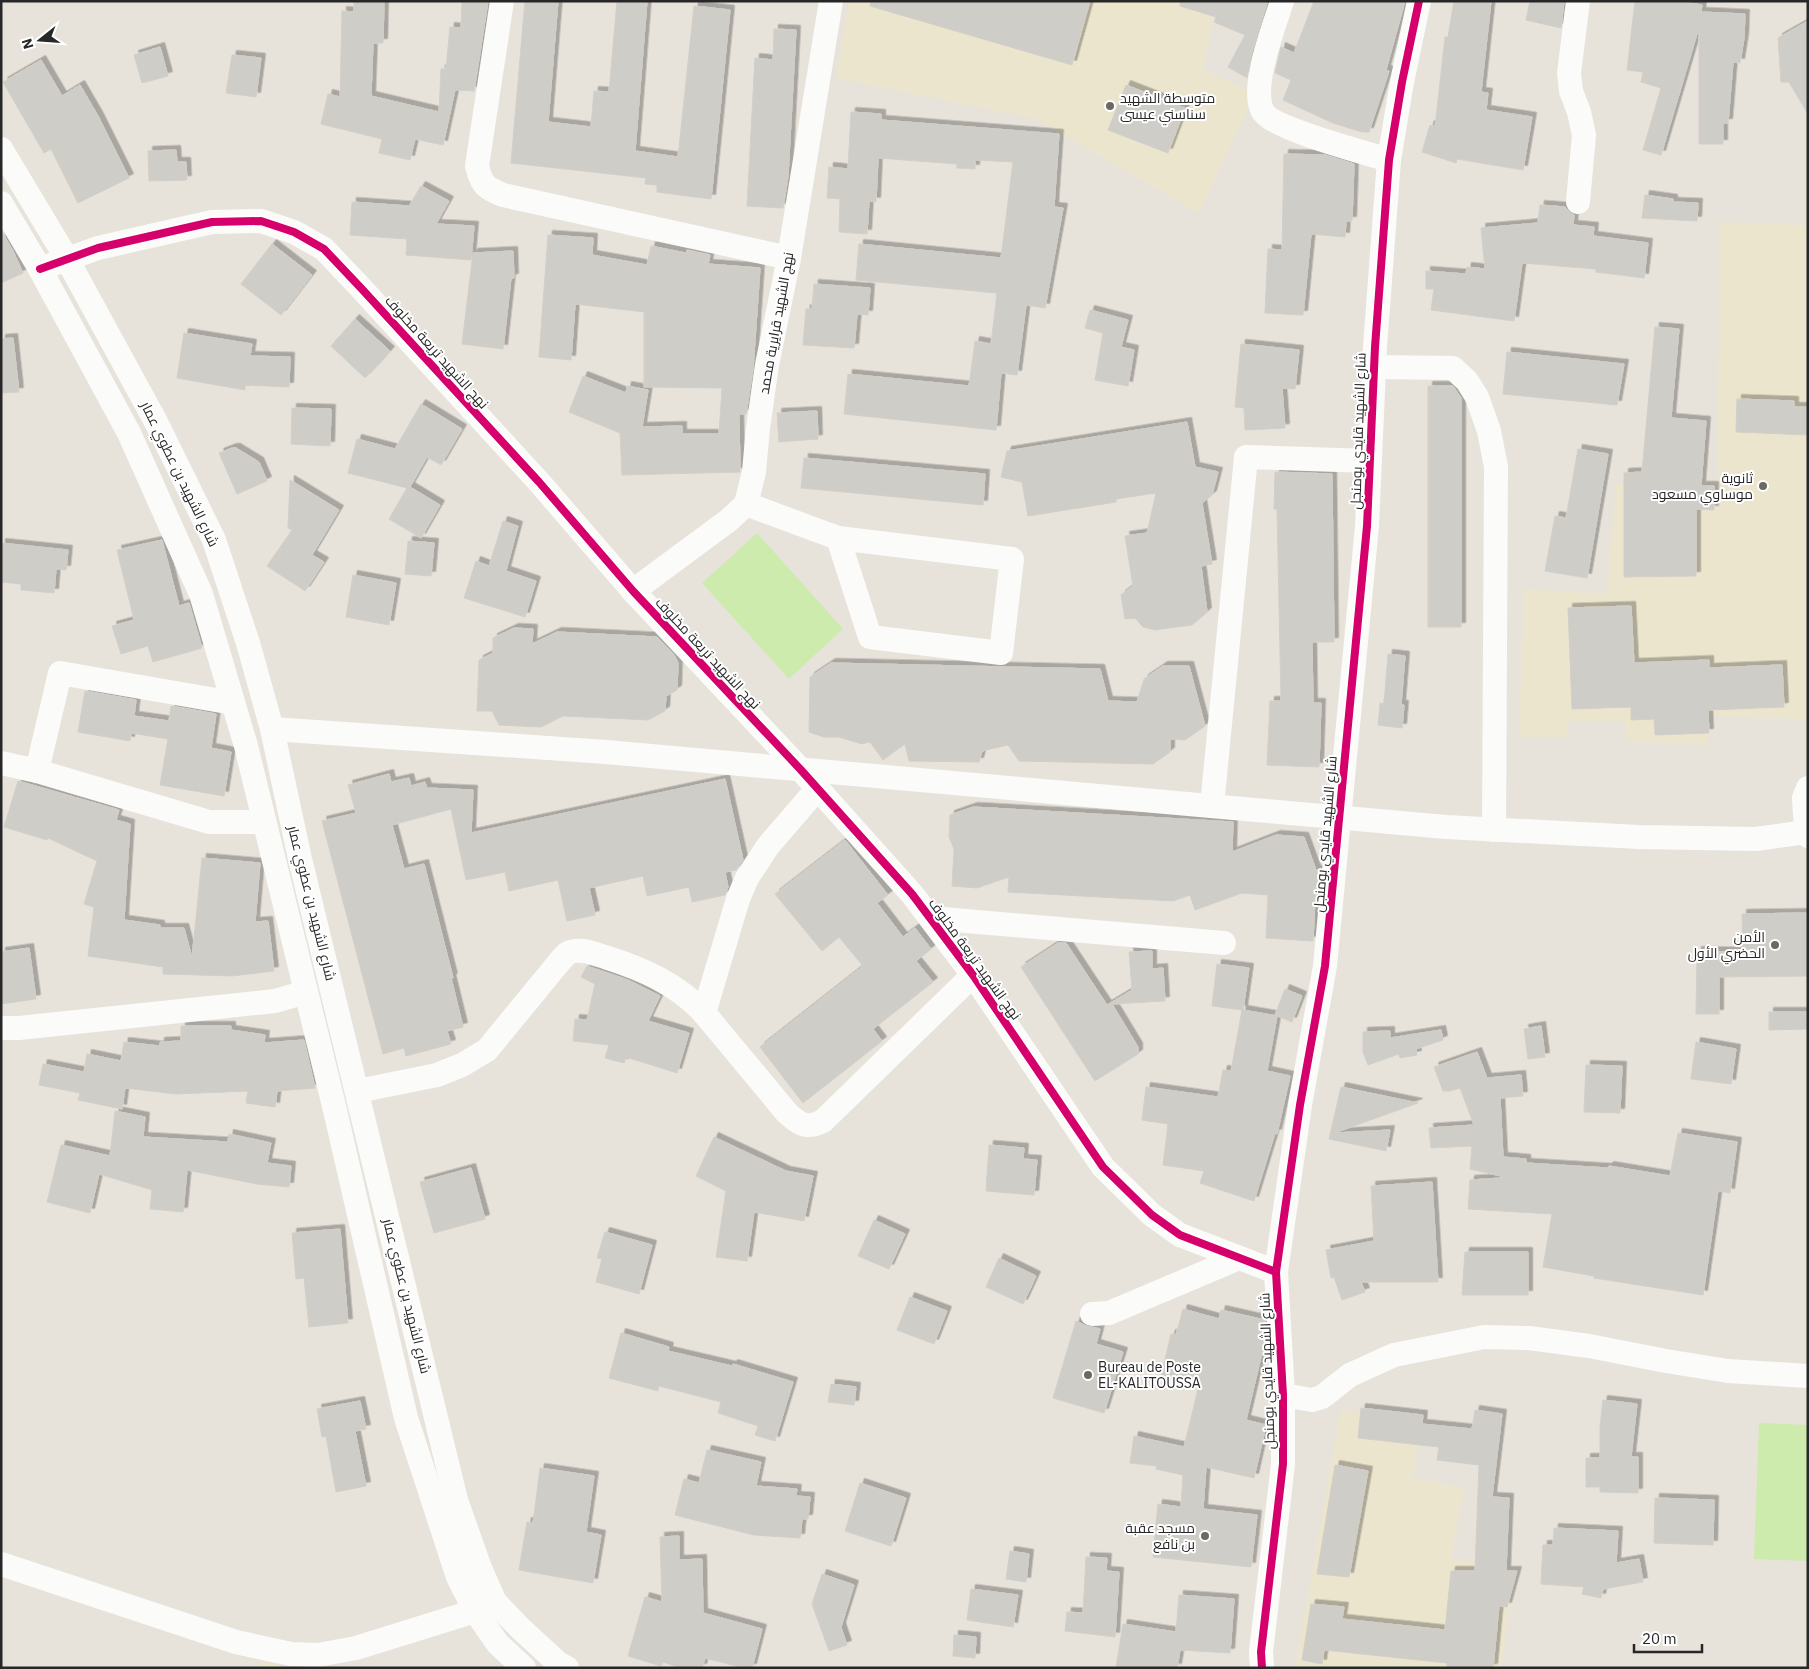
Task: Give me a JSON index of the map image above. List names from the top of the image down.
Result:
{
  "streets": {
    "street": [
      "نهج الشهيد قرايرية محمد",
      "نهج الشهيد تريعة مخلوف",
      "شارع الشهيد قايدي بومنجل",
      "شارع الشهيد بن عطوي عمار"
    ]
  },
  "crossings": [
    ["نهج الشهيد تريعة مخلوف", "شارع الشهيد قايدي بومنجل"],
    ["نهج الشهيد تريعة مخلوف", "شارع الشهيد بن عطوي عمار"]
  ],
  "places": [
    "متوسطة الشهيد سناسني عيسى",
    "ثانوية موساوي مسعود",
    "الأمن الحضري الأول",
    "Bureau de Poste EL-KALITOUSSA",
    "مسجد عقبة بن نافع"
  ],
  "scale_bar": "20 m",
  "north": "left"
}
